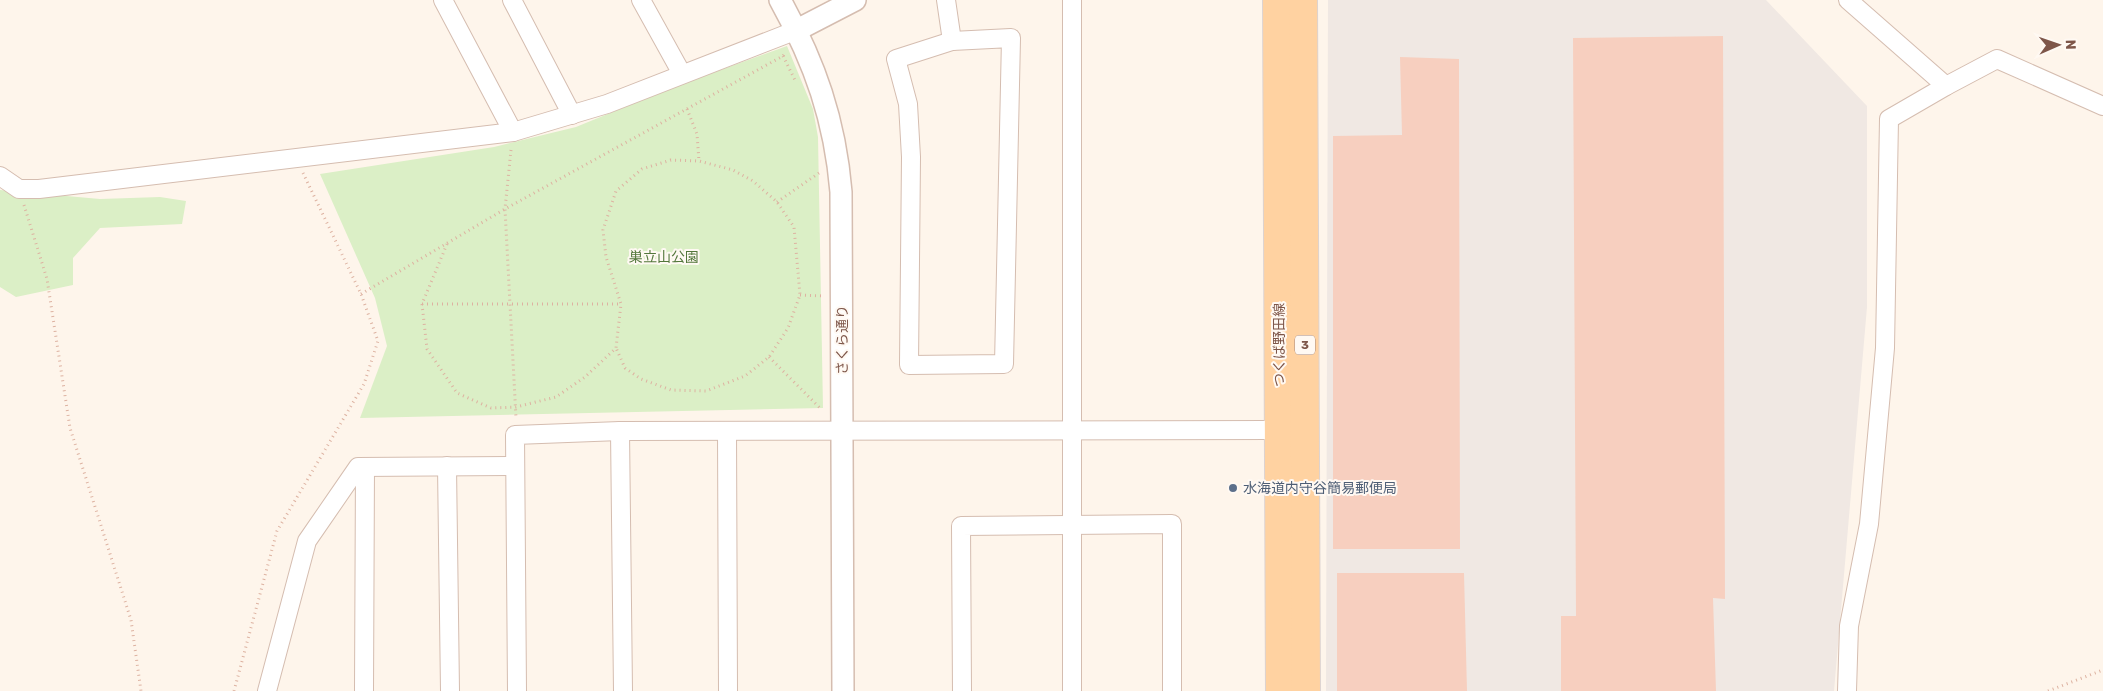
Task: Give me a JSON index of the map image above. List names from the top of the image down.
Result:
{
  "streets": {
    "main road": ["つくば野田線", "3"],
    "street": ["さくら通り"]
  },
  "parks": ["巣立山公園"],
  "places": ["水海道内守谷簡易郵便局"],
  "north": "right"
}
